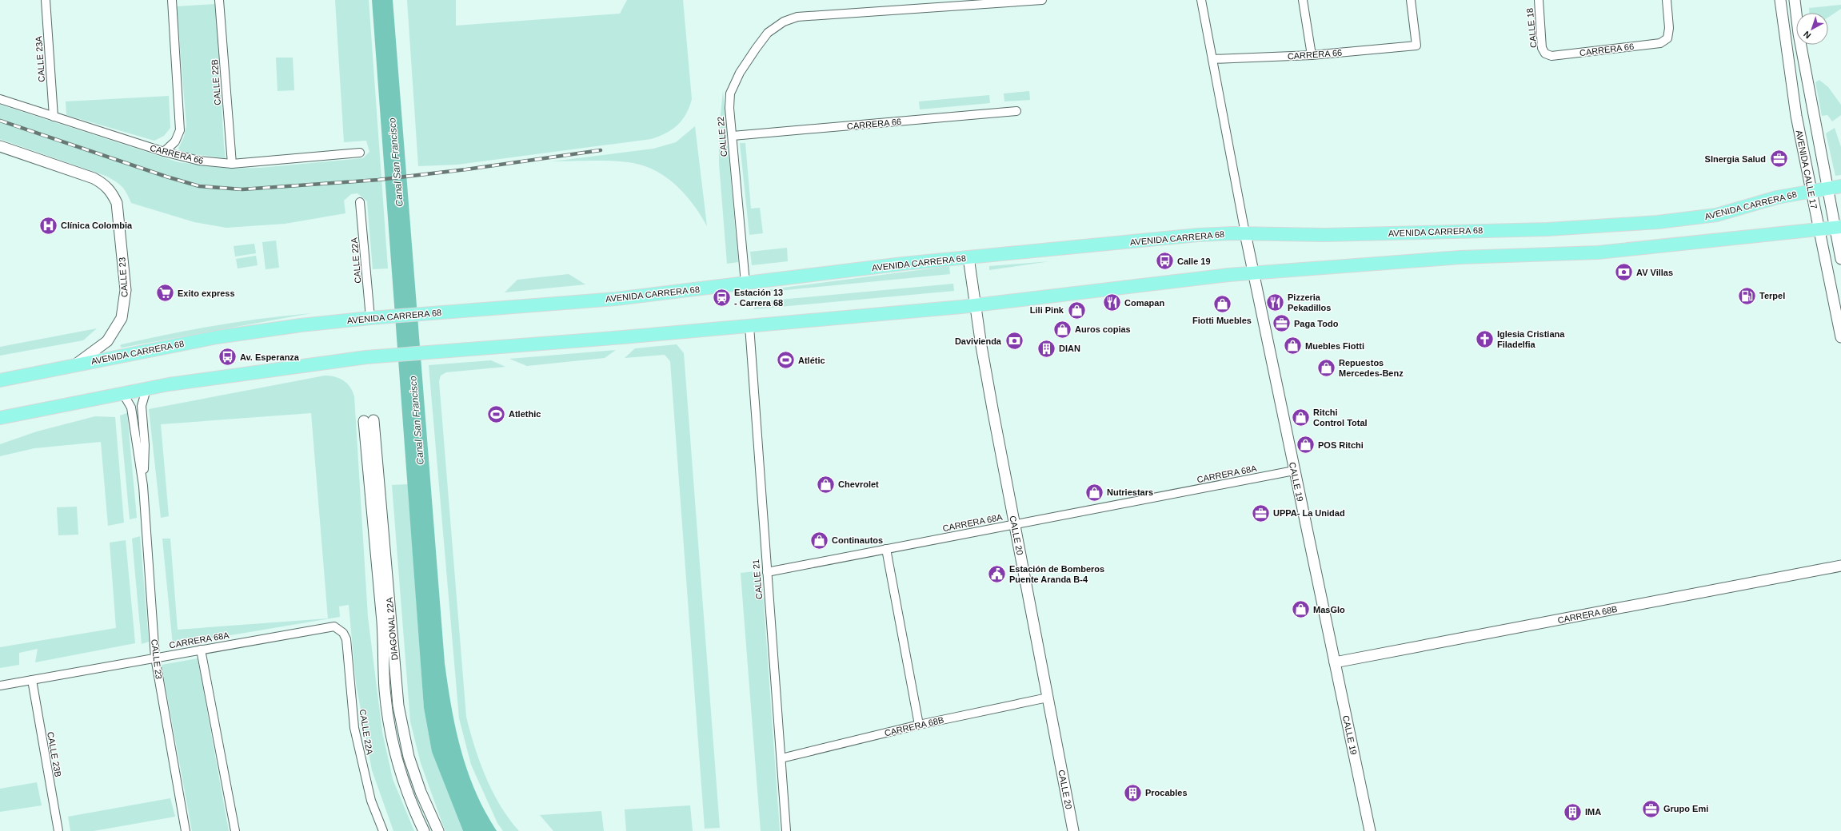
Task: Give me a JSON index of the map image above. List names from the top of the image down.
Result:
{
  "streets": {
    "main road": ["AVENIDA CARRERA 68"],
    "street": [
      "CALLE 18",
      "CARRERA 66",
      "CALLE 23A",
      "CALLE 22B",
      "CALLE 22",
      "AVENIDA CALLE 17",
      "CALLE 22A",
      "CALLE 23",
      "CARRERA 68A",
      "CALLE 19",
      "CALLE 20",
      "CALLE 21",
      "CARRERA 68B",
      "DIAGONAL 22A",
      "CALLE 23B"
    ]
  },
  "crossings": [
    ["CALLE 18", "CARRERA 66"],
    ["CARRERA 66", "CALLE 23A"],
    ["CARRERA 66", "CALLE 22B"],
    ["CARRERA 66", "CALLE 22"],
    ["CARRERA 66", "CALLE 19"],
    ["CALLE 22", "AVENIDA CARRERA 68"],
    ["AVENIDA CALLE 17", "AVENIDA CARRERA 68"],
    ["AVENIDA CARRERA 68", "CALLE 22A"],
    ["AVENIDA CARRERA 68", "CALLE 23"],
    ["AVENIDA CARRERA 68", "CALLE 19"],
    ["AVENIDA CARRERA 68", "CALLE 20"],
    ["CALLE 22A", "CARRERA 68A"],
    ["CALLE 23", "CARRERA 68A"],
    ["CARRERA 68A", "CALLE 19"],
    ["CARRERA 68A", "CALLE 20"],
    ["CARRERA 68A", "CALLE 21"],
    ["CARRERA 68A", "CALLE 23B"],
    ["CALLE 19", "CARRERA 68B"],
    ["CALLE 20", "CARRERA 68B"],
    ["CALLE 21", "CARRERA 68B"]
  ],
  "water": ["Canal San Francisco"],
  "places": {
    "office": [
      "SInergia Salud",
      "Paga Todo",
      "UPPA- La Unidad",
      "Grupo Emi"
    ],
    "hospital": ["Clínica Colombia"],
    "bus stop": ["Calle 19", "Av. Esperanza"],
    "bank": ["AV Villas", "Davivienda"],
    "supermarket": ["Exito express"],
    "fuel station": ["Terpel"],
    "station": ["Estación 13 - Carrera 68"],
    "restaurant": ["Pizzeria Pekadillos", "Comapan"],
    "shop": [
      "Fiotti Muebles",
      "Lili Pink",
      "Auros copias",
      "Muebles Fiotti",
      "Repuestos Mercedes-Benz",
      "Ritchi Control Total",
      "POS Ritchi",
      "Chevrolet",
      "Nutriestars",
      "Continautos",
      "MasGlo"
    ],
    "church": ["Iglesia Cristiana Filadelfia"],
    "building": ["DIAN", "Procables", "IMA"],
    "sports": ["Atlétic", "Atlethic"],
    "public building": ["Estación de Bomberos Puente Aranda B-4"]
  },
  "north": "bottom left"
}
